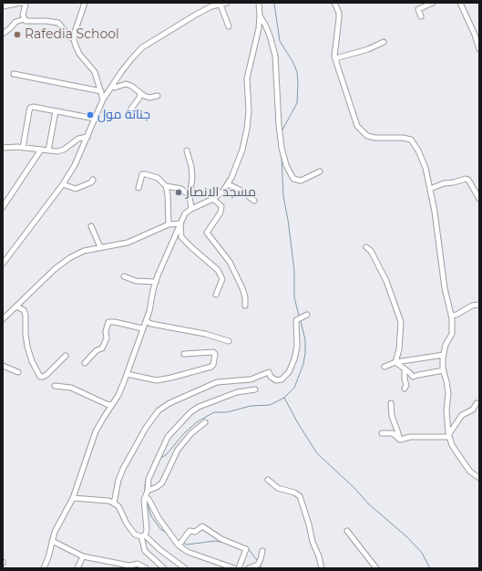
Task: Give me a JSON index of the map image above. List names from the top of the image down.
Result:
{
  "places": ["Rafedia School", "جناتة مول", "مسجد الانصار"]
}
